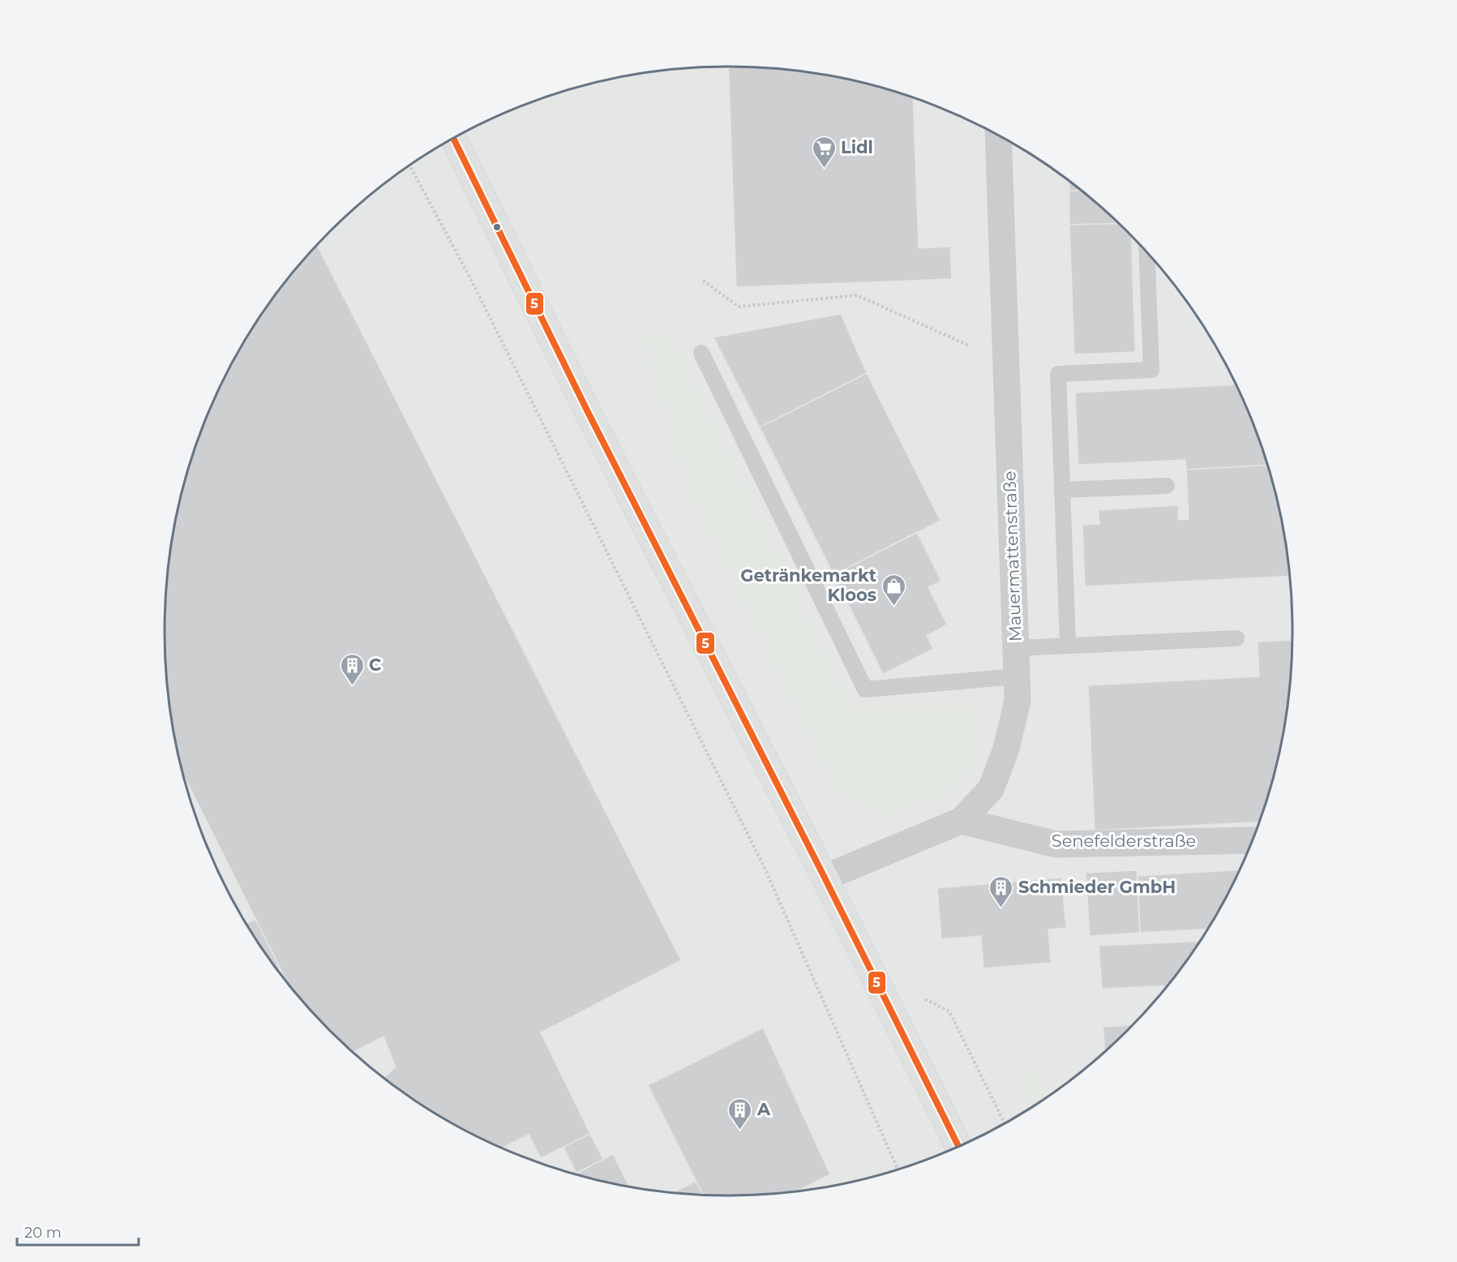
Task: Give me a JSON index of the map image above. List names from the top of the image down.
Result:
{
  "streets": {
    "street": ["Mauermattenstraße", "Senefelderstraße"]
  },
  "crossings": [
    ["Mauermattenstraße", "Senefelderstraße"]
  ],
  "places": {
    "supermarket": ["Lidl"],
    "shop": ["Getränkemarkt Kloos"],
    "building": ["C", "Schmieder GmbH", "A"]
  },
  "lines": ["transit line 5"],
  "scale_bar": "20 m"
}
